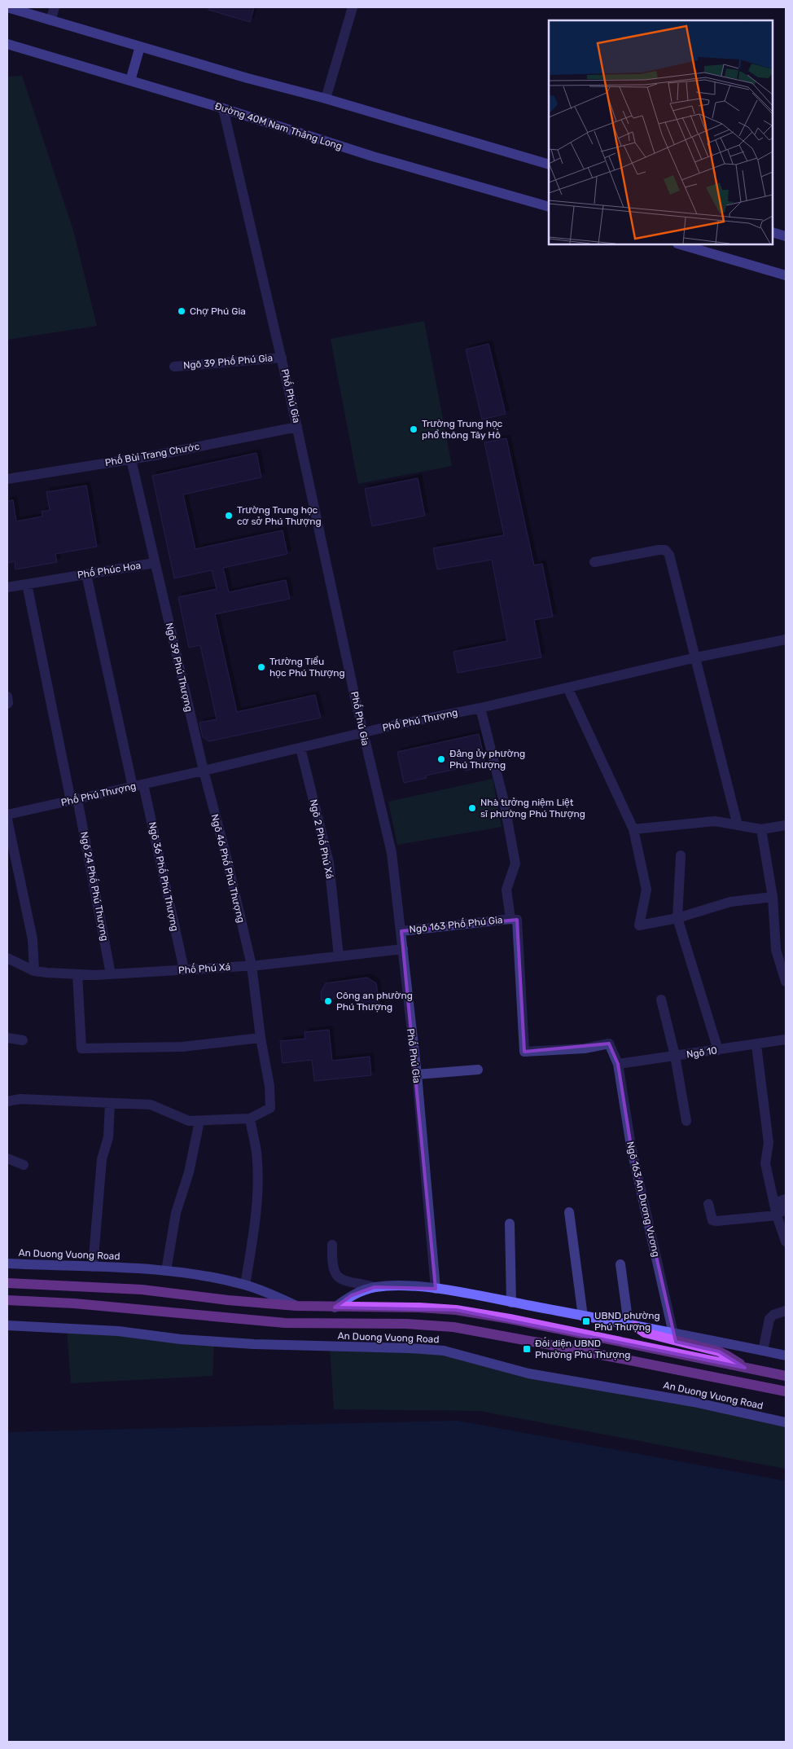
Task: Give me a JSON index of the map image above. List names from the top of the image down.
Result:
{
  "streets": {
    "main road": ["An Duong Vuong Road"],
    "street": [
      "Đường 40M Nam Thăng Long",
      "Ngõ 39 Phố Phú Gia",
      "Phố Phú Gia",
      "Phố Bùi Trang Chước",
      "Phố Phúc Hoa",
      "Ngõ 39 Phú Thượng",
      "Phố Phú Thượng",
      "Ngõ 2 Phố Phú Xá",
      "Ngõ 46 Phố Phú Thượng",
      "Ngõ 36 Phố Phú Thượng",
      "Ngõ 24 Phố Phú Thượng",
      "Ngõ 163 Phố Phú Gia",
      "Phố Phú Xá",
      "Ngõ 10",
      "Ngõ 163 An Dương Vương"
    ]
  },
  "crossings": [
    ["Đường 40M Nam Thăng Long", "Phố Phú Gia"],
    ["Ngõ 39 Phố Phú Gia", "Phố Phú Gia"],
    ["Phố Phú Gia", "Phố Bùi Trang Chước"],
    ["Phố Phú Gia", "Phố Phú Thượng"],
    ["Phố Phú Gia", "Ngõ 163 Phố Phú Gia"],
    ["Phố Phú Gia", "Phố Phú Xá"],
    ["Phố Bùi Trang Chước", "Phố Phúc Hoa"],
    ["Phố Phúc Hoa", "Ngõ 39 Phú Thượng"],
    ["Phố Phúc Hoa", "Ngõ 24 Phố Phú Thượng"],
    ["Ngõ 39 Phú Thượng", "Phố Phú Thượng"],
    ["Ngõ 39 Phú Thượng", "Ngõ 46 Phố Phú Thượng"],
    ["Phố Phú Thượng", "Ngõ 2 Phố Phú Xá"],
    ["Phố Phú Thượng", "Ngõ 46 Phố Phú Thượng"],
    ["Phố Phú Thượng", "Ngõ 36 Phố Phú Thượng"],
    ["Phố Phú Thượng", "Ngõ 24 Phố Phú Thượng"],
    ["Ngõ 2 Phố Phú Xá", "Phố Phú Xá"],
    ["Ngõ 46 Phố Phú Thượng", "Phố Phú Xá"],
    ["Ngõ 36 Phố Phú Thượng", "Phố Phú Xá"],
    ["Ngõ 24 Phố Phú Thượng", "Phố Phú Xá"],
    ["Ngõ 163 Phố Phú Gia", "Ngõ 163 An Dương Vương"],
    ["Ngõ 10", "Ngõ 163 An Dương Vương"]
  ],
  "places": {
    "other": [
      "Chợ Phú Gia",
      "Trường Trung học phổ thông Tây Hồ",
      "Trường Trung học cơ sở Phú Thượng",
      "Trường Tiểu học Phú Thượng",
      "Đảng ủy phường Phú Thượng",
      "Nhà tưởng niệm Liệt sĩ phường Phú Thượng",
      "Công an phường Phú Thượng"
    ],
    "transit": ["UBND phường Phú Thượng", "Đối diện UBND Phường Phú Thượng"]
  }
}
